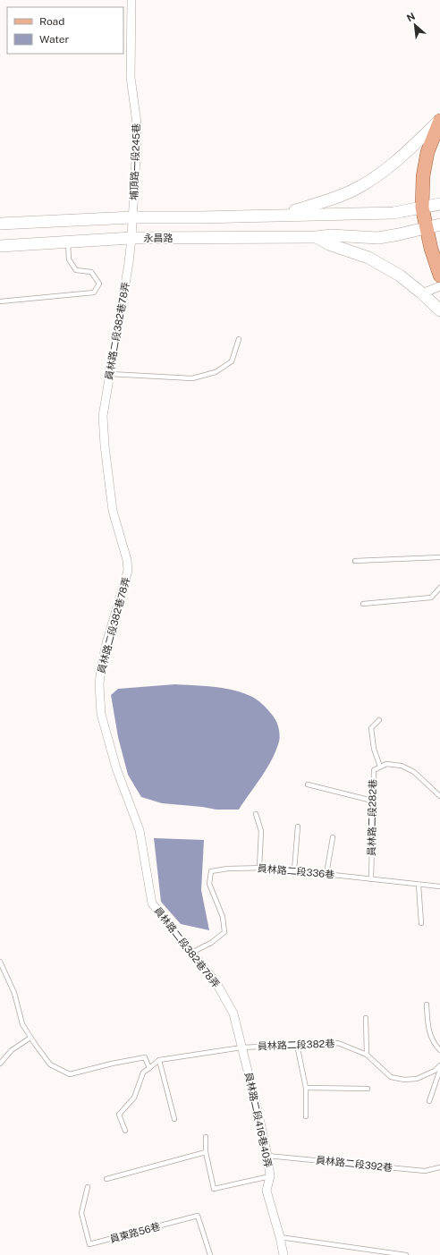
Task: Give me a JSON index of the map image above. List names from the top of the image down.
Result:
{
  "streets": {
    "main road": ["永昌路"],
    "street": ["埔頂路一段245巷", "員林路二段382巷78弄", "員林路二段416巷40弄"],
    "lane": [
      "員林路二段282巷",
      "員林路二段336巷",
      "員林路二段382巷",
      "員林路二段392巷",
      "員東路56巷"
    ]
  },
  "crossings": [
    ["埔頂路一段245巷", "永昌路"],
    ["埔頂路一段245巷", "員林路二段382巷78弄"],
    ["永昌路", "員林路二段382巷78弄"],
    ["員林路二段382巷78弄", "員林路二段336巷"],
    ["員林路二段382巷78弄", "員林路二段382巷"],
    ["員林路二段382巷78弄", "員林路二段416巷40弄"],
    ["員林路二段282巷", "員林路二段336巷"],
    ["員林路二段382巷", "員林路二段416巷40弄"],
    ["員林路二段416巷40弄", "員林路二段392巷"]
  ],
  "legend": ["Road", "Water"],
  "north": "top left"
}
